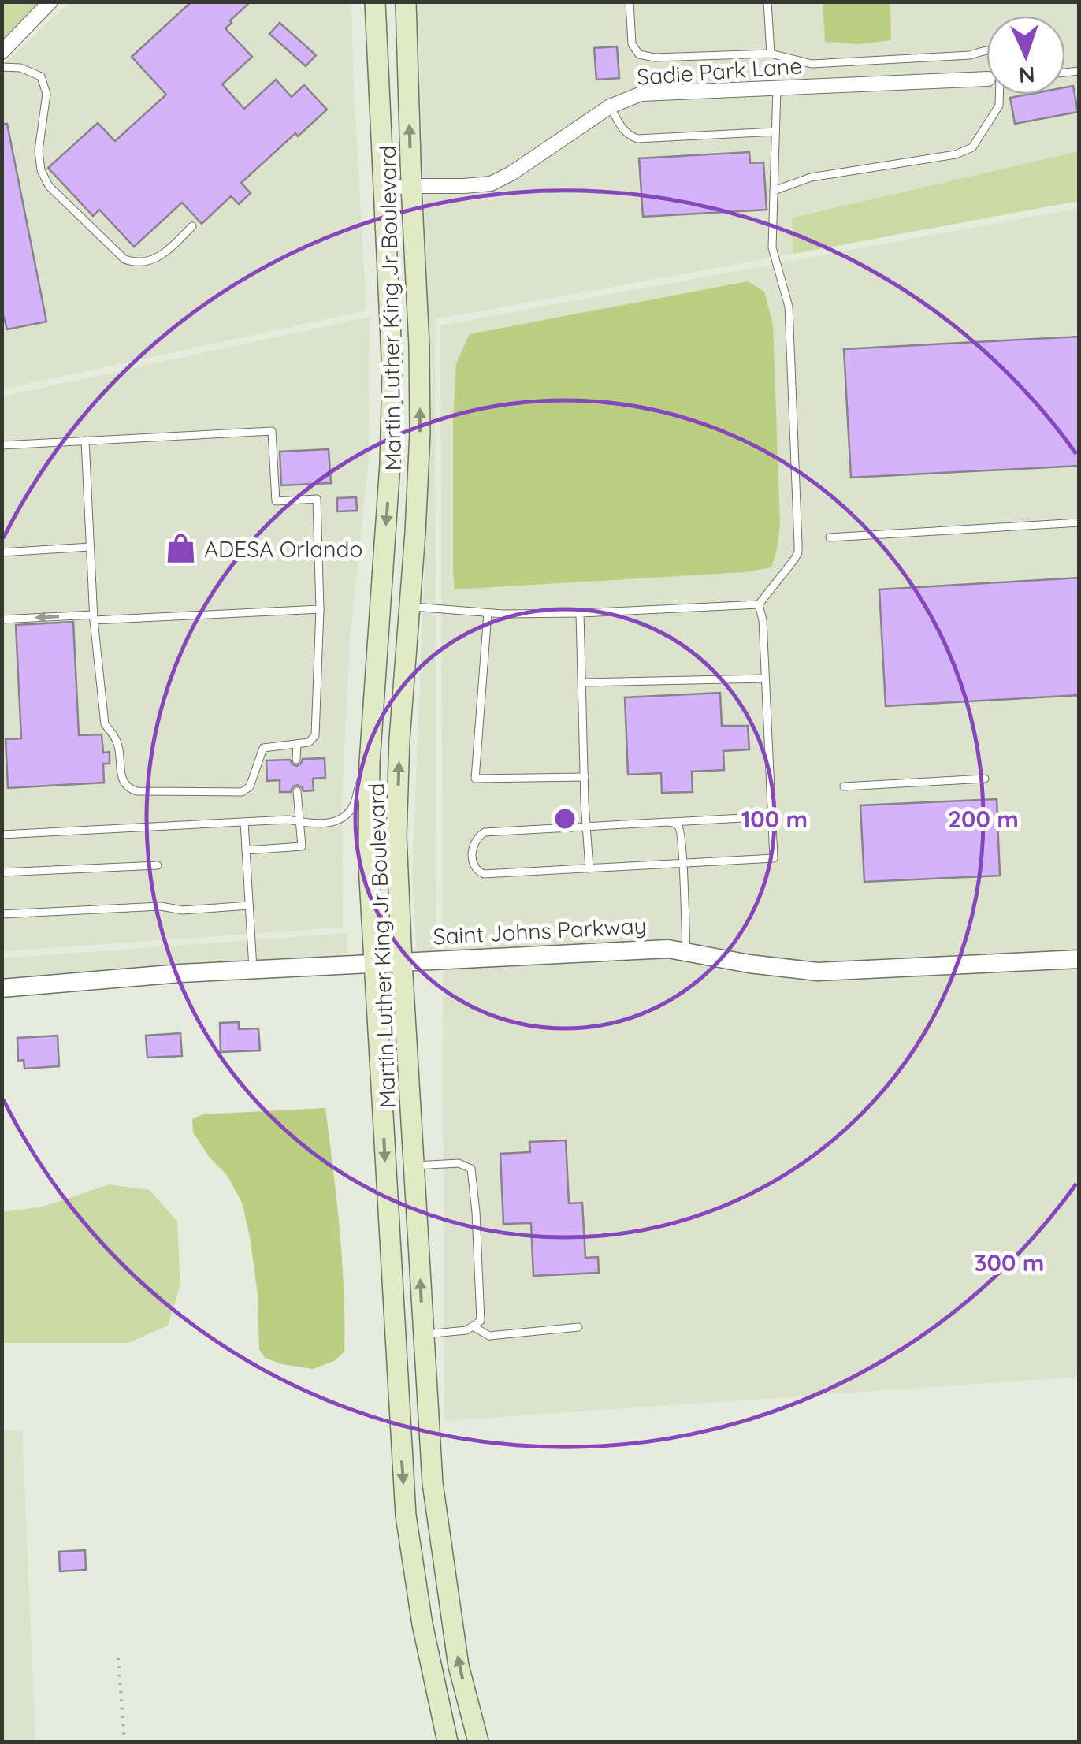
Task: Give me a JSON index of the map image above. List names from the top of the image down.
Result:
{
  "streets": {
    "main road": ["Martin Luther King Jr Boulevard"],
    "street": ["Sadie Park Lane", "Saint Johns Parkway"]
  },
  "crossings": [
    ["Sadie Park Lane", "Martin Luther King Jr Boulevard"],
    ["Martin Luther King Jr Boulevard", "Saint Johns Parkway"]
  ],
  "places": {
    "shop": ["ADESA Orlando"]
  },
  "north": "bottom",
  "rings": ["100 m", "200 m", "300 m"]
}
